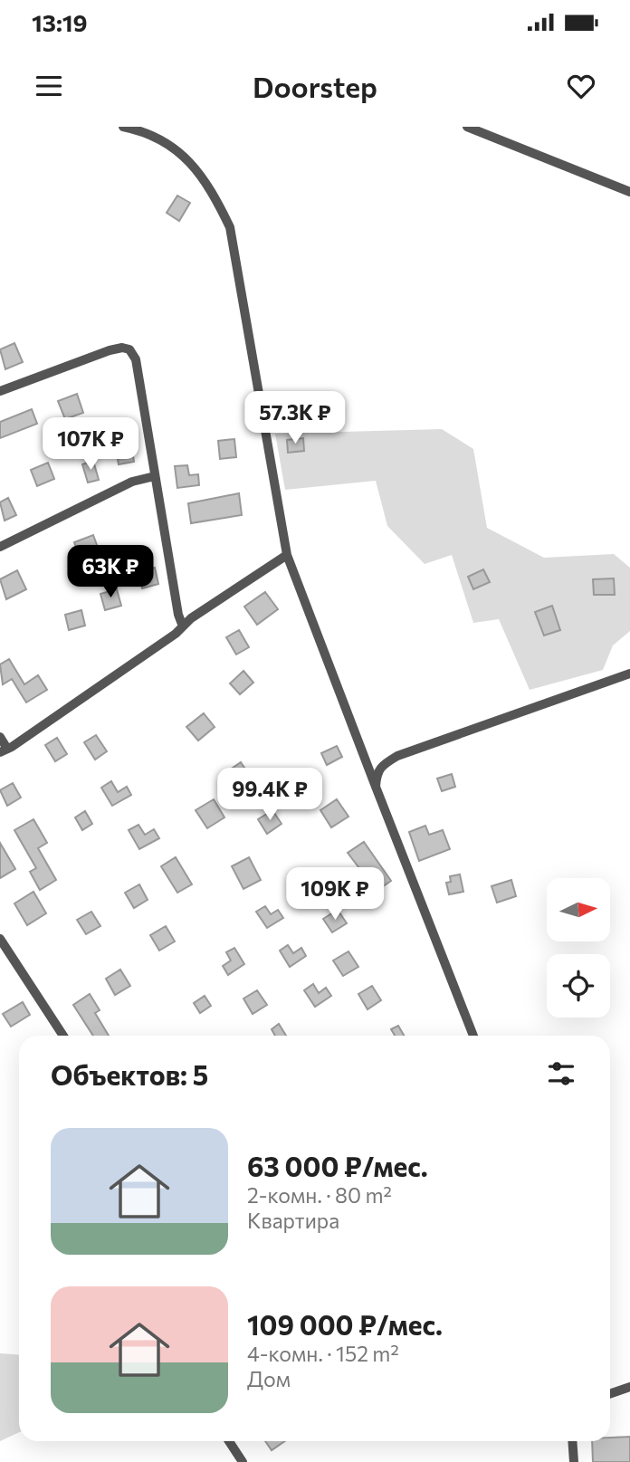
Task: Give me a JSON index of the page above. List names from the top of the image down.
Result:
{
  "north": "right",
  "page": {
    "status": "13:19",
    "header": "Doorstep",
    "price": [
      "57.3K ₽",
      "107K ₽",
      "63K ₽",
      "99.4K ₽",
      "109K ₽"
    ],
    "heading": "Объектов: 5",
    "list": [
      {
        "name": "63 000 ₽/мес.",
        "note": "2-комн. · 80 m² · Квартира"
      },
      {
        "name": "109 000 ₽/мес.",
        "note": "4-комн. · 152 m² · Дом"
      }
    ]
  }
}
